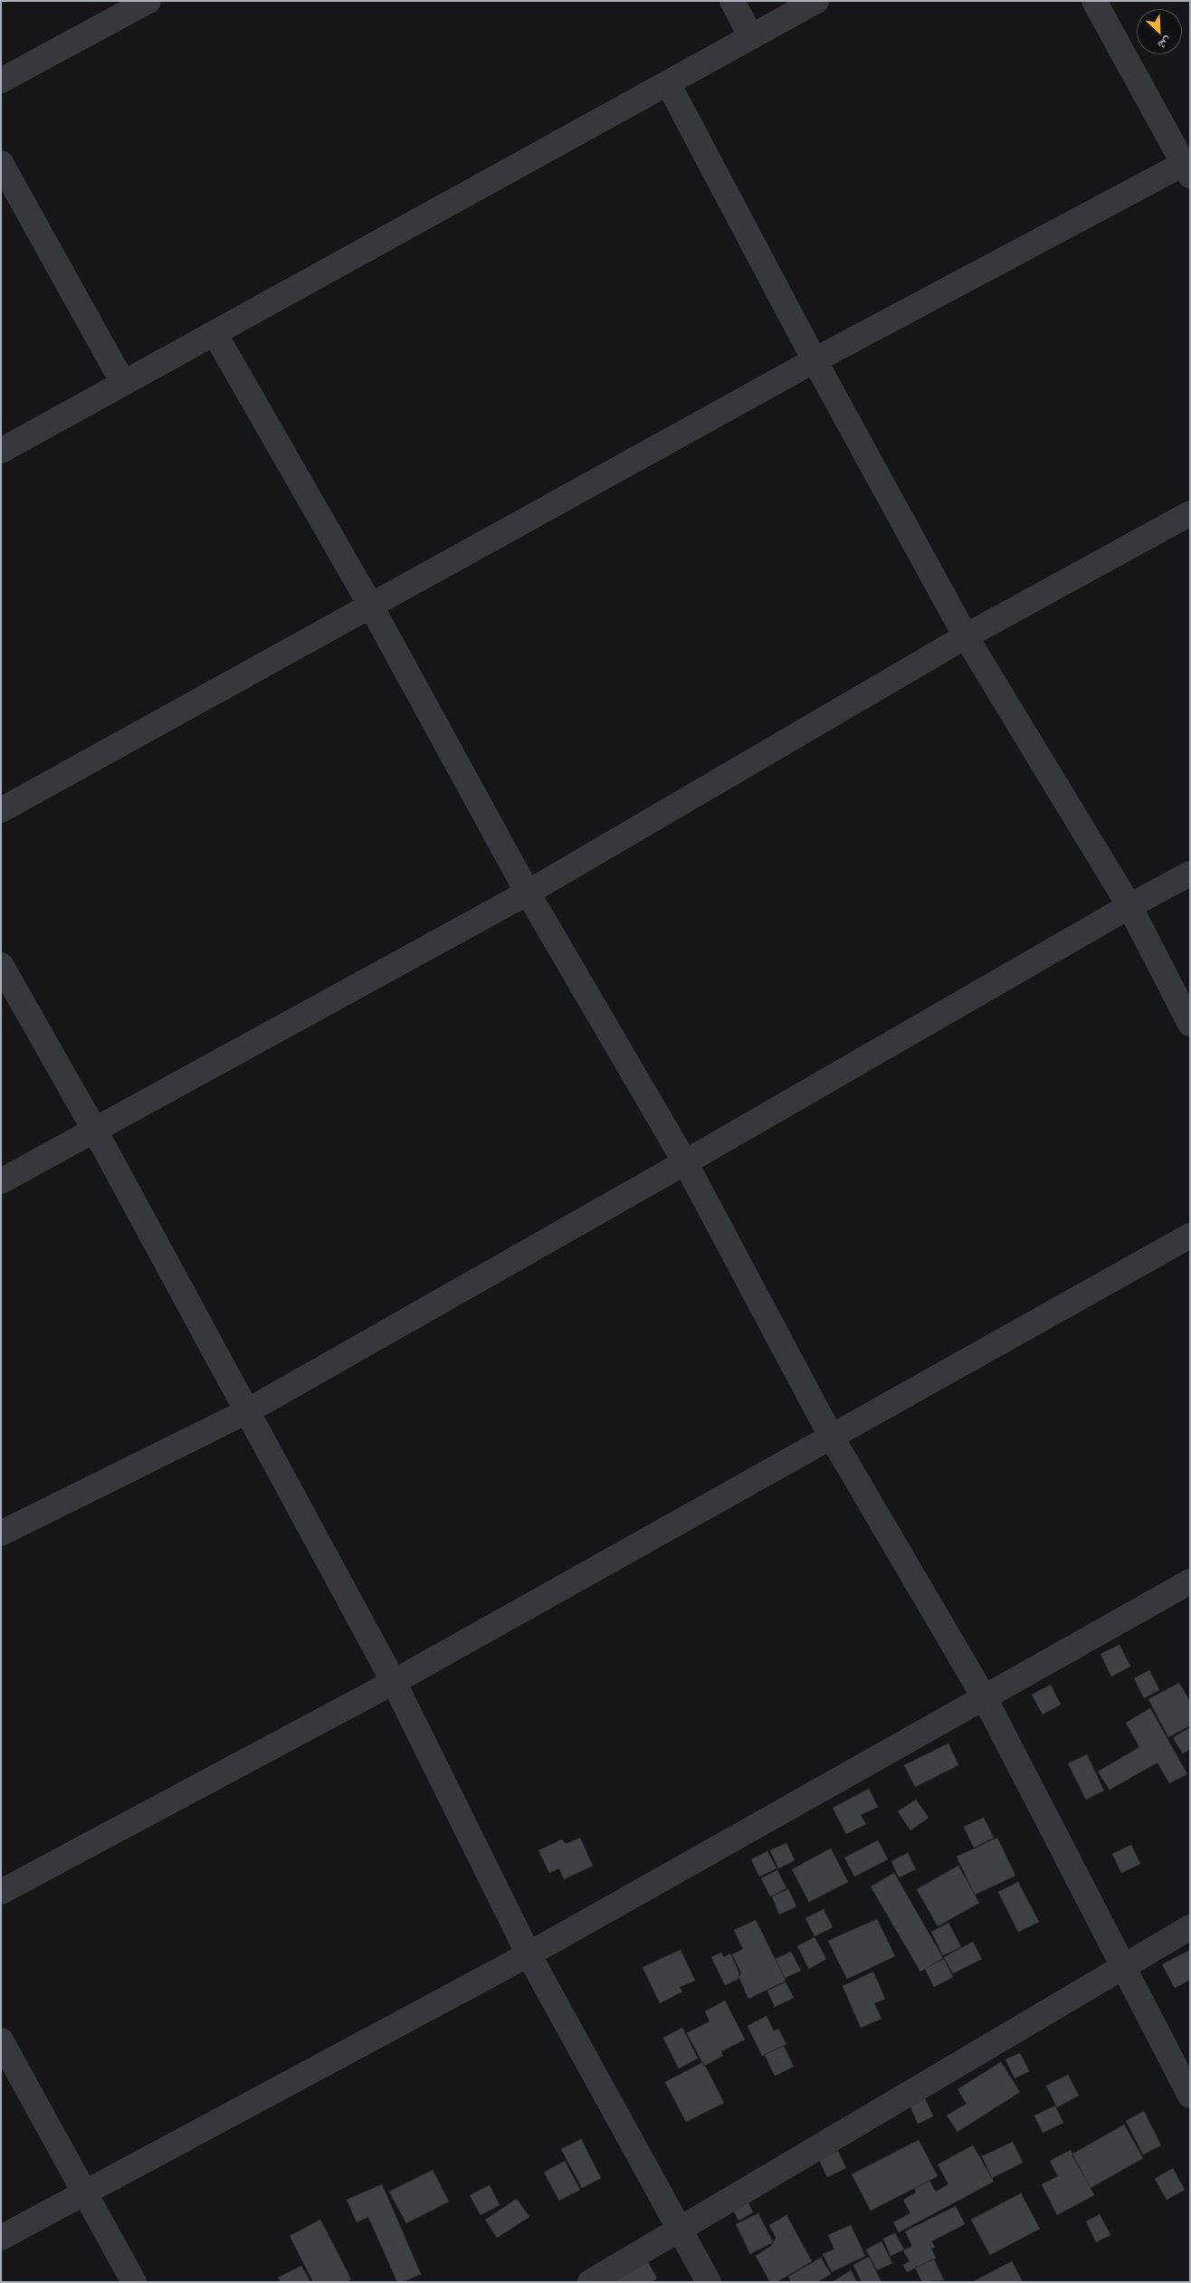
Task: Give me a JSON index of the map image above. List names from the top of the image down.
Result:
{
  "north": "bottom right"
}
